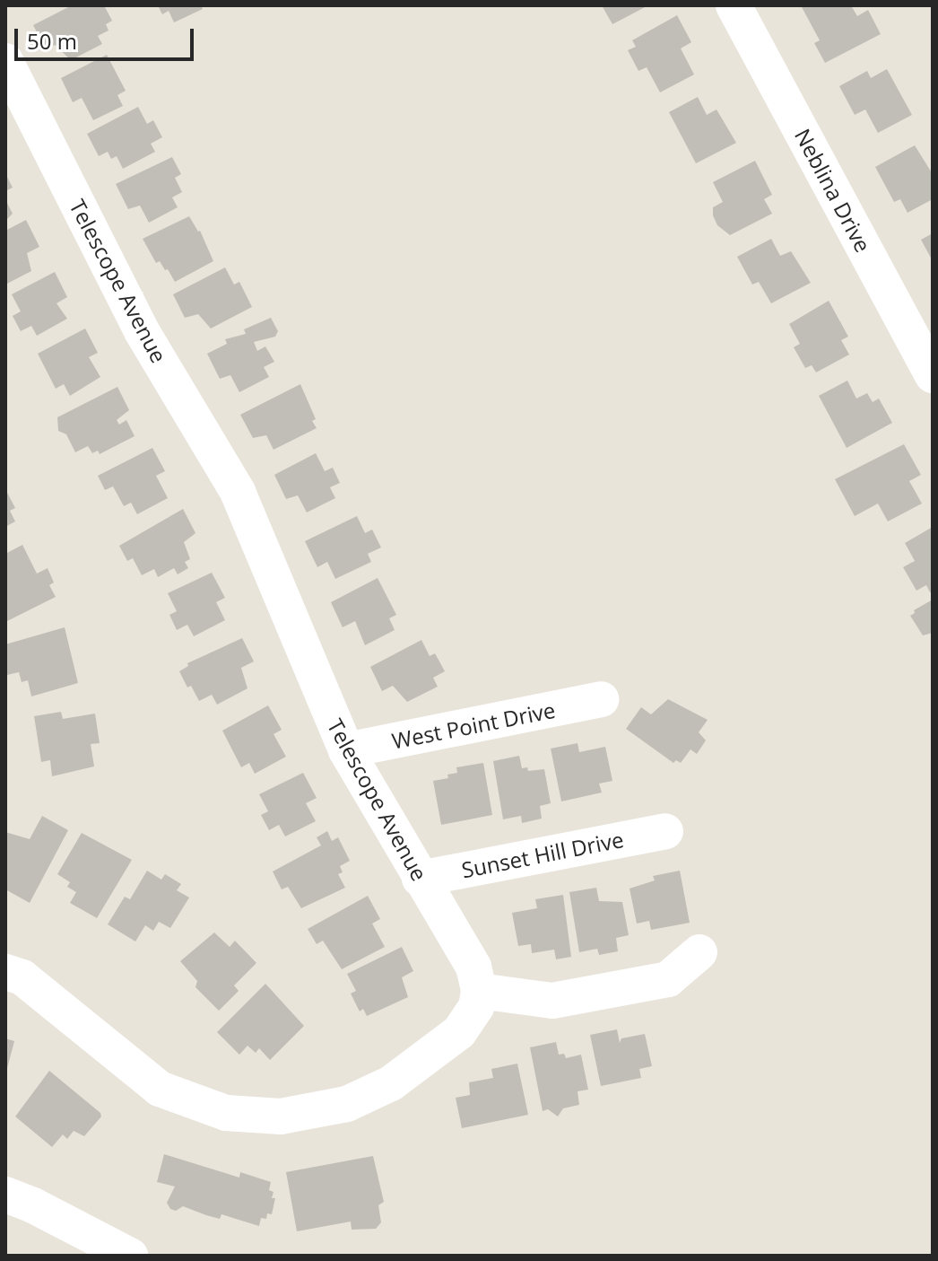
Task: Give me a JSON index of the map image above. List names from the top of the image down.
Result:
{
  "streets": {
    "street": [
      "Neblina Drive",
      "Telescope Avenue",
      "West Point Drive",
      "Sunset Hill Drive"
    ]
  },
  "crossings": [
    ["Telescope Avenue", "West Point Drive"],
    ["Telescope Avenue", "Sunset Hill Drive"]
  ],
  "scale_bar": "50 m"
}
